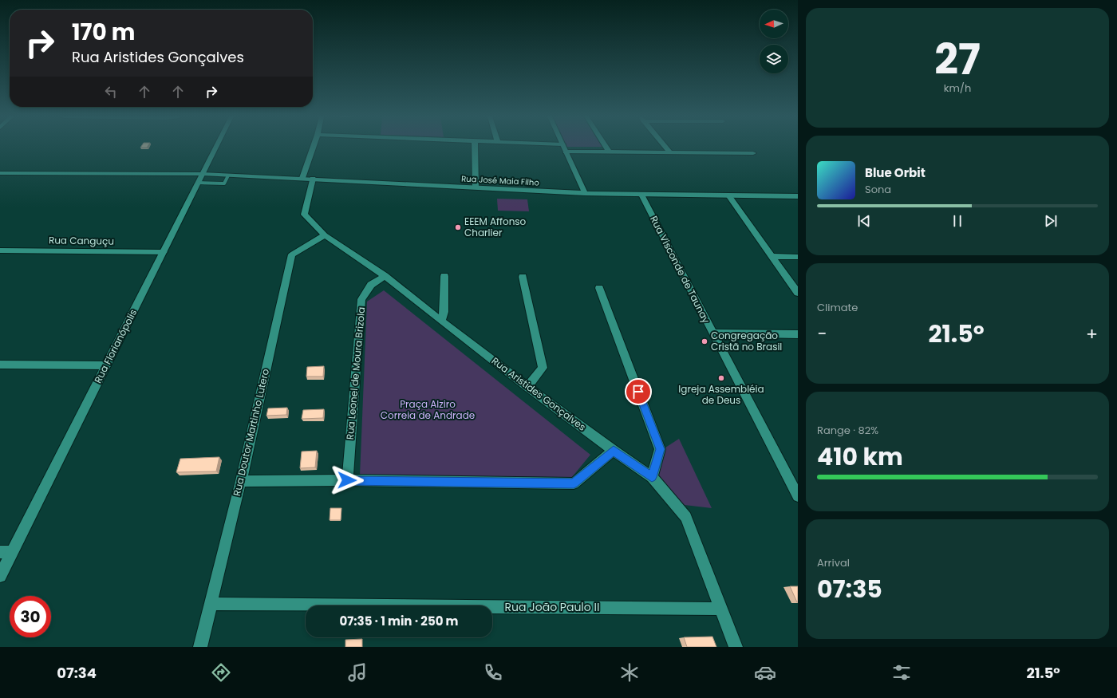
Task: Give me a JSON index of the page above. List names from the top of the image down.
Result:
{
  "streets": {
    "street": [
      "Rua José Maia Filho",
      "Rua Canguçu",
      "Rua Visconde de Taunay",
      "Rua Florianópolis",
      "Rua Leonel de Moura Brizola",
      "Rua Aristides Gonçalves",
      "Rua Doutor Martinho Lutero",
      "Rua João Paulo II"
    ]
  },
  "crossings": [
    ["Rua José Maia Filho", "Rua Visconde de Taunay"],
    ["Rua José Maia Filho", "Rua Florianópolis"],
    ["Rua José Maia Filho", "Rua Aristides Gonçalves"],
    ["Rua Canguçu", "Rua Florianópolis"],
    ["Rua Leonel de Moura Brizola", "Rua Aristides Gonçalves"],
    ["Rua Aristides Gonçalves", "Rua Doutor Martinho Lutero"],
    ["Rua Aristides Gonçalves", "Rua João Paulo II"],
    ["Rua Doutor Martinho Lutero", "Rua João Paulo II"]
  ],
  "parks": ["Praça Alziro Correia de Andrade"],
  "places": ["EEEM Affonso Charlier", "Congregação Cristã no Brasil", "Igreja Assembléia de Deus"],
  "north": "left",
  "page": {
    "tile": [
      ["27", "km/h"],
      "Climate",
      ["Range · 82%", "410 km"],
      ["Arrival", "07:35"]
    ],
    "turn": ["170 m", "Rua Aristides Gonçalves"],
    "song": ["Blue Orbit", "Sona"],
    "heat": ["−", "21.5°", "+"],
    "limit": "30",
    "trip": "07:35 · 1 min · 250 m",
    "tabs": ["07:34", "21.5°"]
  }
}
